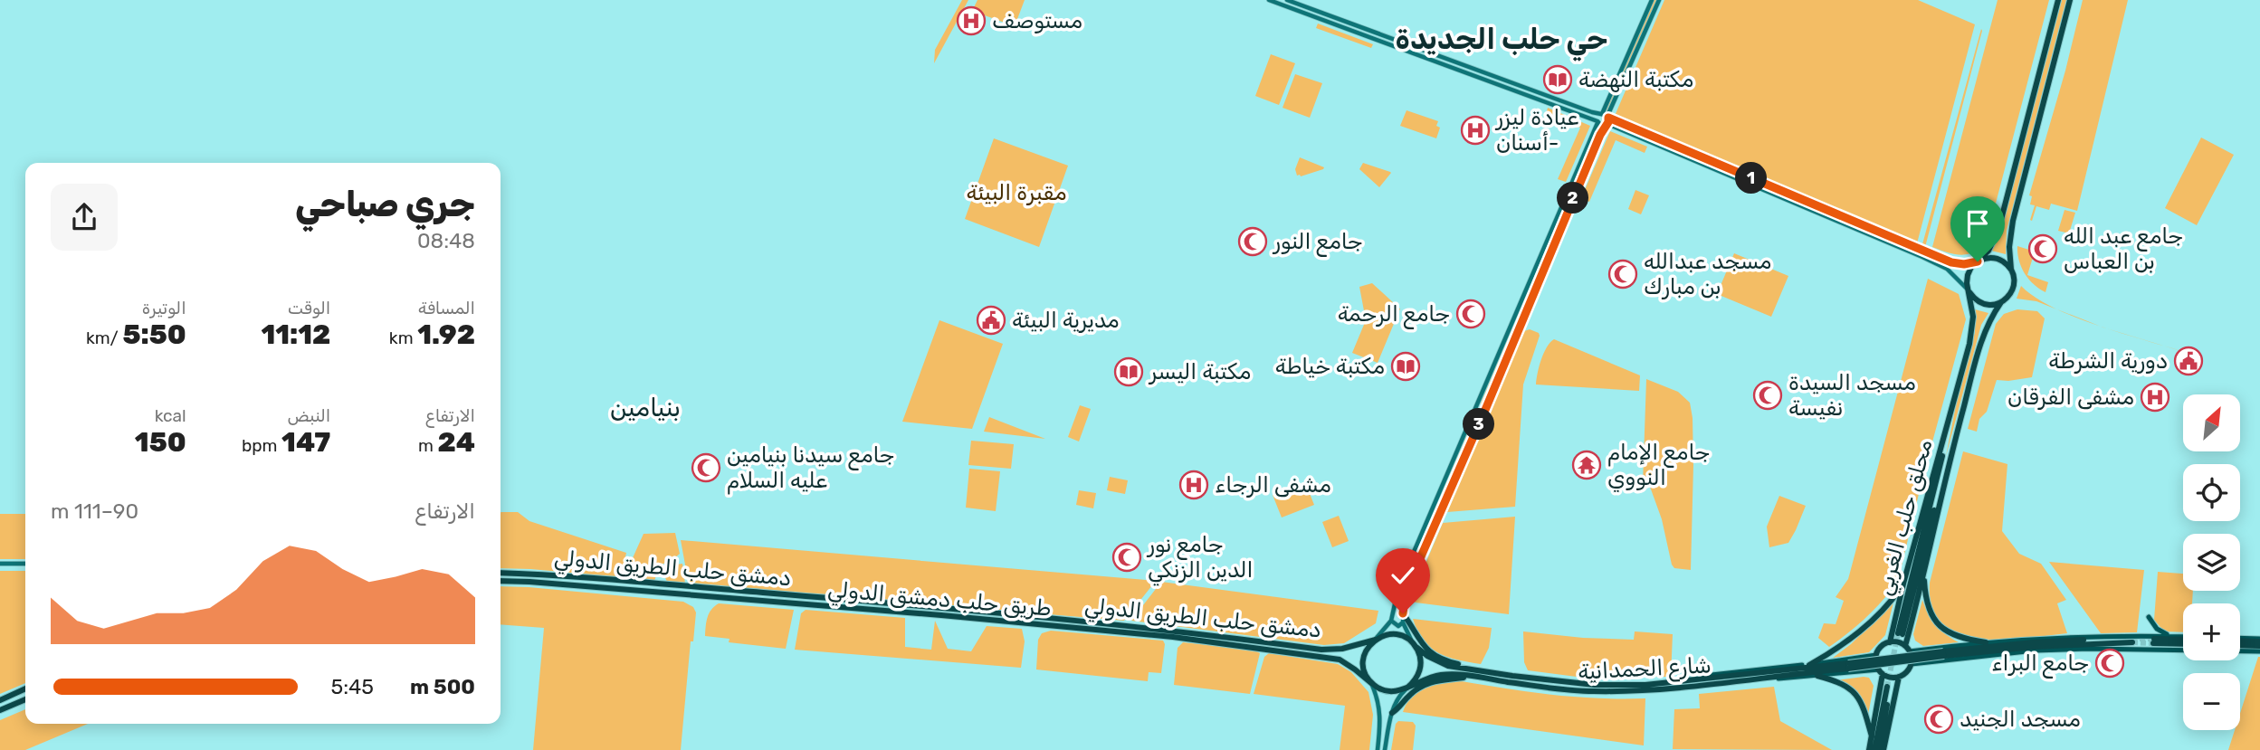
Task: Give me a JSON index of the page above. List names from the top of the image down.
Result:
{
  "streets": {
    "highway": [
      "محلق حلب الغربي",
      "دمشق حلب الطريق الدولي",
      "طريق حلب دمشق الدولي",
      "شارع الحمدانية"
    ]
  },
  "crossings": [
    ["دمشق حلب الطريق الدولي", "طريق حلب دمشق الدولي"],
    ["دمشق حلب الطريق الدولي", "شارع الحمدانية"],
    ["طريق حلب دمشق الدولي", "شارع الحمدانية"]
  ],
  "districts": ["حي حلب الجديدة", "بنيامين"],
  "parks": ["مقبرة البيئة"],
  "places": {
    "hospital": [
      "مستوصف",
      "عيادة ليزر أسنان-",
      "مشفى الفرقان",
      "مشفى الرجاء"
    ],
    "library": ["مكتبة النهضة", "مكتبة خياطة", "مكتبة اليسر"],
    "mosque": [
      "جامع النور",
      "جامع عبد الله بن العباس",
      "مسجد عبدالله بن مبارك",
      "جامع الرحمة",
      "مسجد السيدة نفيسة",
      "جامع سيدنا بنيامين عليه السلام",
      "جامع نور الدين الزنكي",
      "جامع البراء",
      "مسجد الجنيد"
    ],
    "public building": ["مديرية البيئة", "دورية الشرطة"],
    "temple": ["جامع الإمام النووي"]
  },
  "north": "top right",
  "page": {
    "pins": ["1", "2", "3"],
    "heading": ["جري صباحي", "08:48"],
    "stats": [
      ["المسافة", "1.92 km"],
      ["الوقت", "11:12"],
      ["الوتيرة", "5:50 /km"],
      ["الارتفاع", "24 m"],
      ["النبض", "147 bpm"],
      ["kcal", "150"]
    ],
    "map_buttons": ["+", "−"],
    "chart": ["الارتفاع", "90–111 m"],
    "list": [
      {
        "name": "500 m",
        "note": "5:45"
      }
    ]
  }
}
